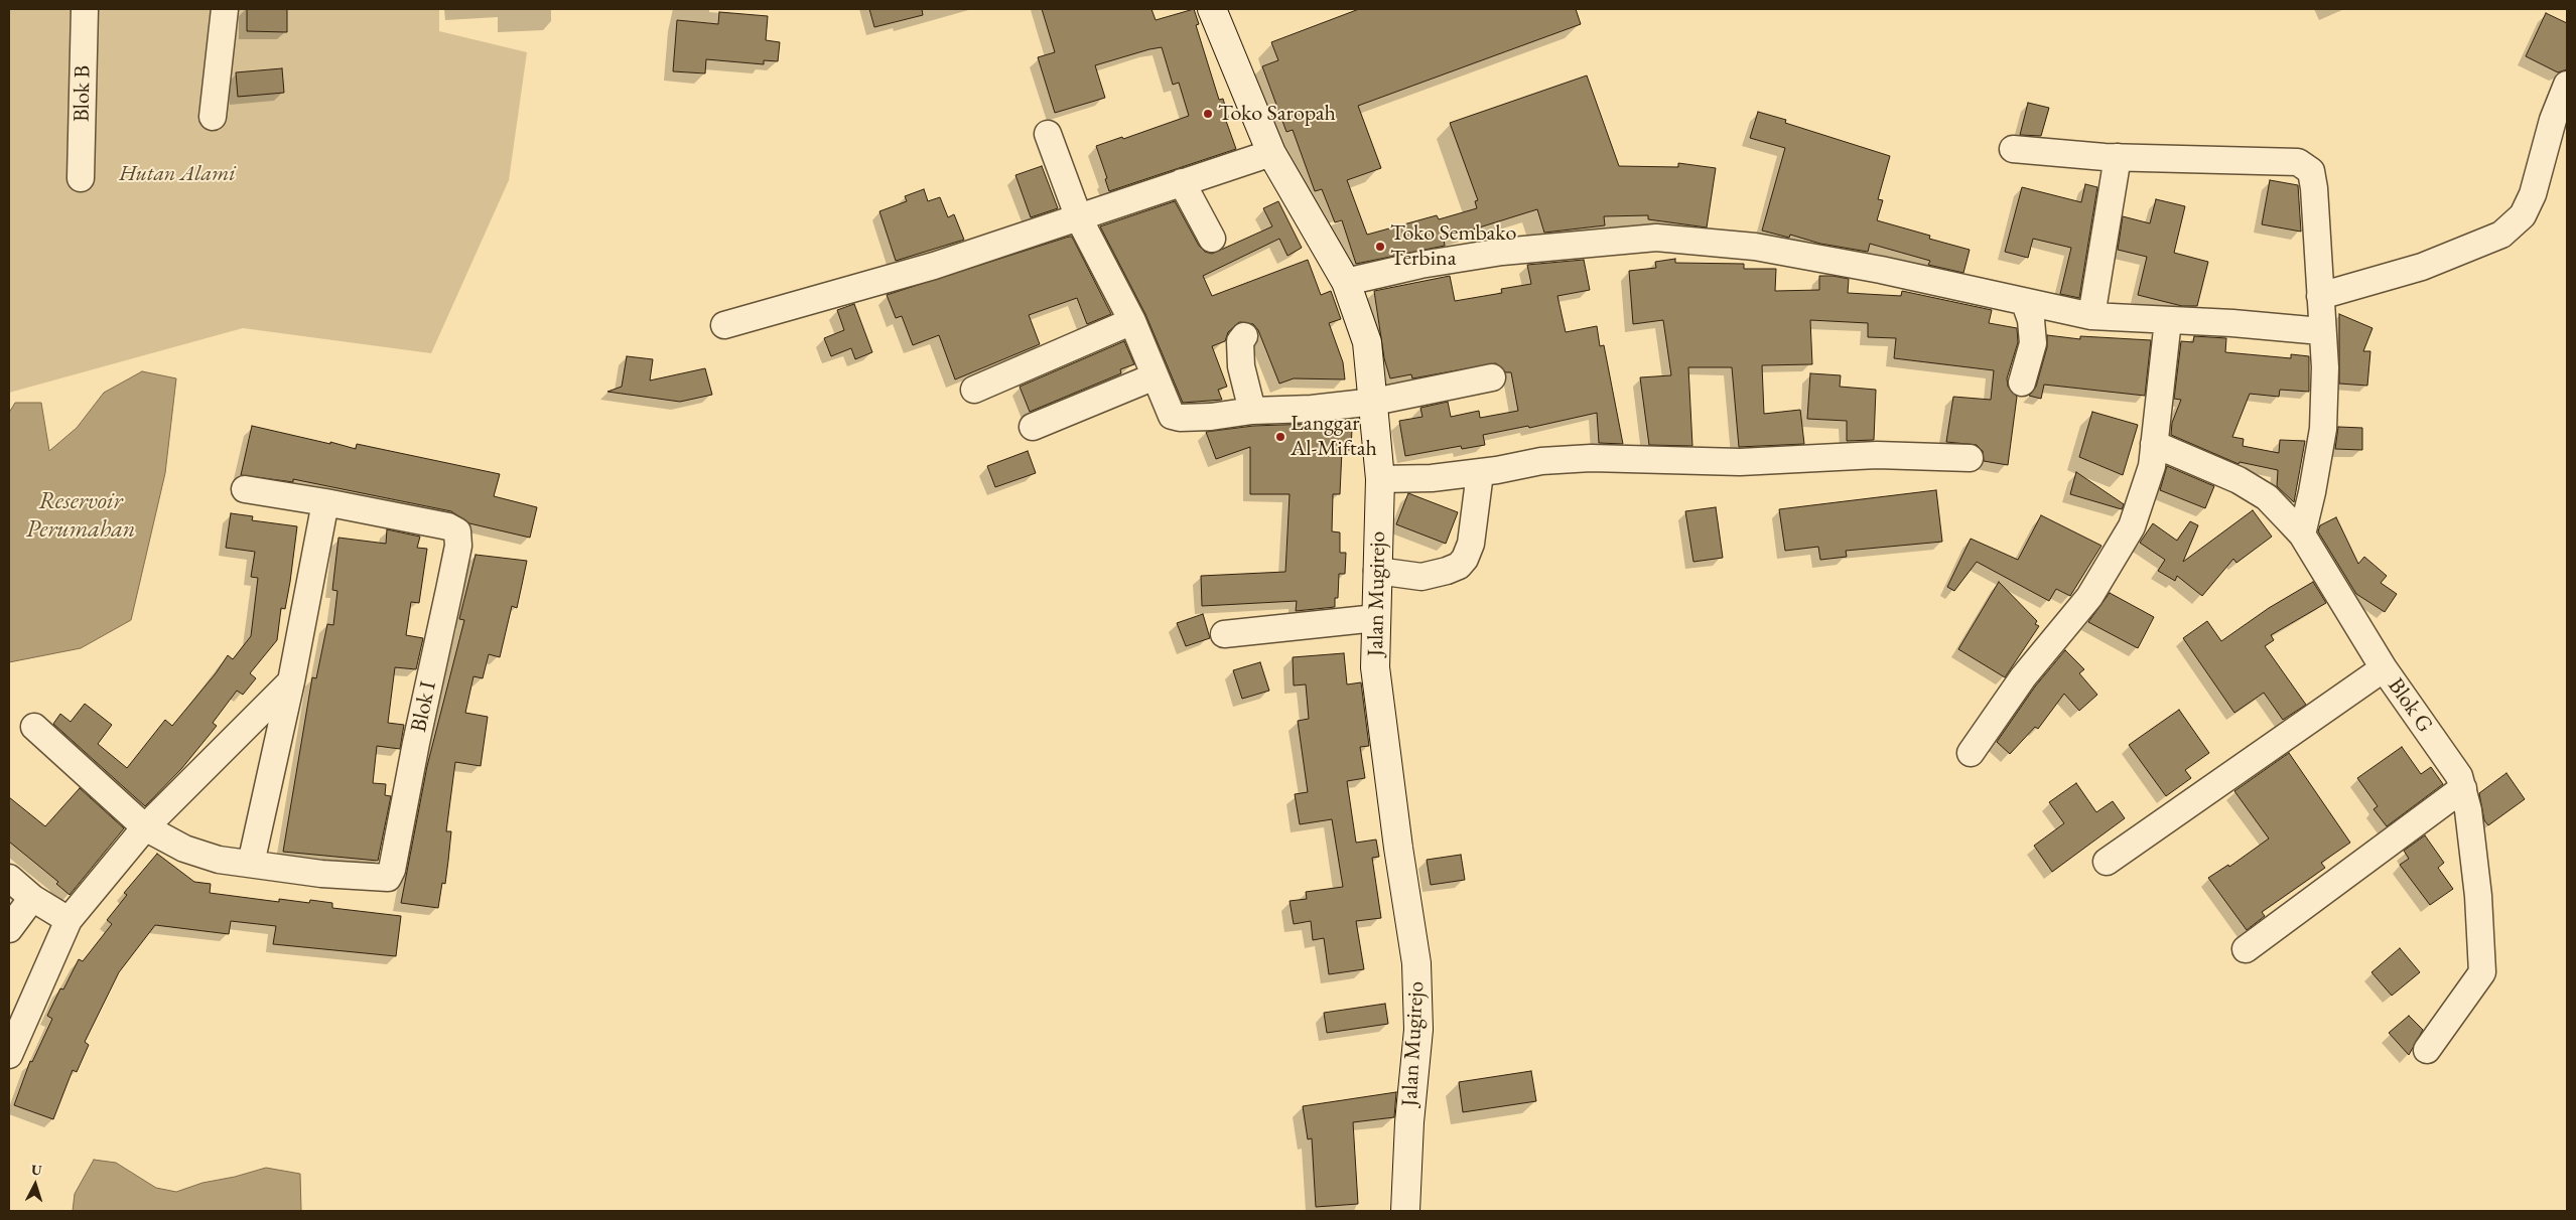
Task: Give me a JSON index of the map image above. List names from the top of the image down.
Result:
{
  "streets": {
    "street": [
      "Blok B",
      "Jalan Mugirejo",
      "Blok G",
      "Blok I"
    ]
  },
  "water": ["Reservoir Perumahan"],
  "parks": ["Hutan Alami"],
  "places": ["Toko Saropah", "Toko Sembako Terbina", "Langgar Al-Miftah"],
  "north": "top"
}
